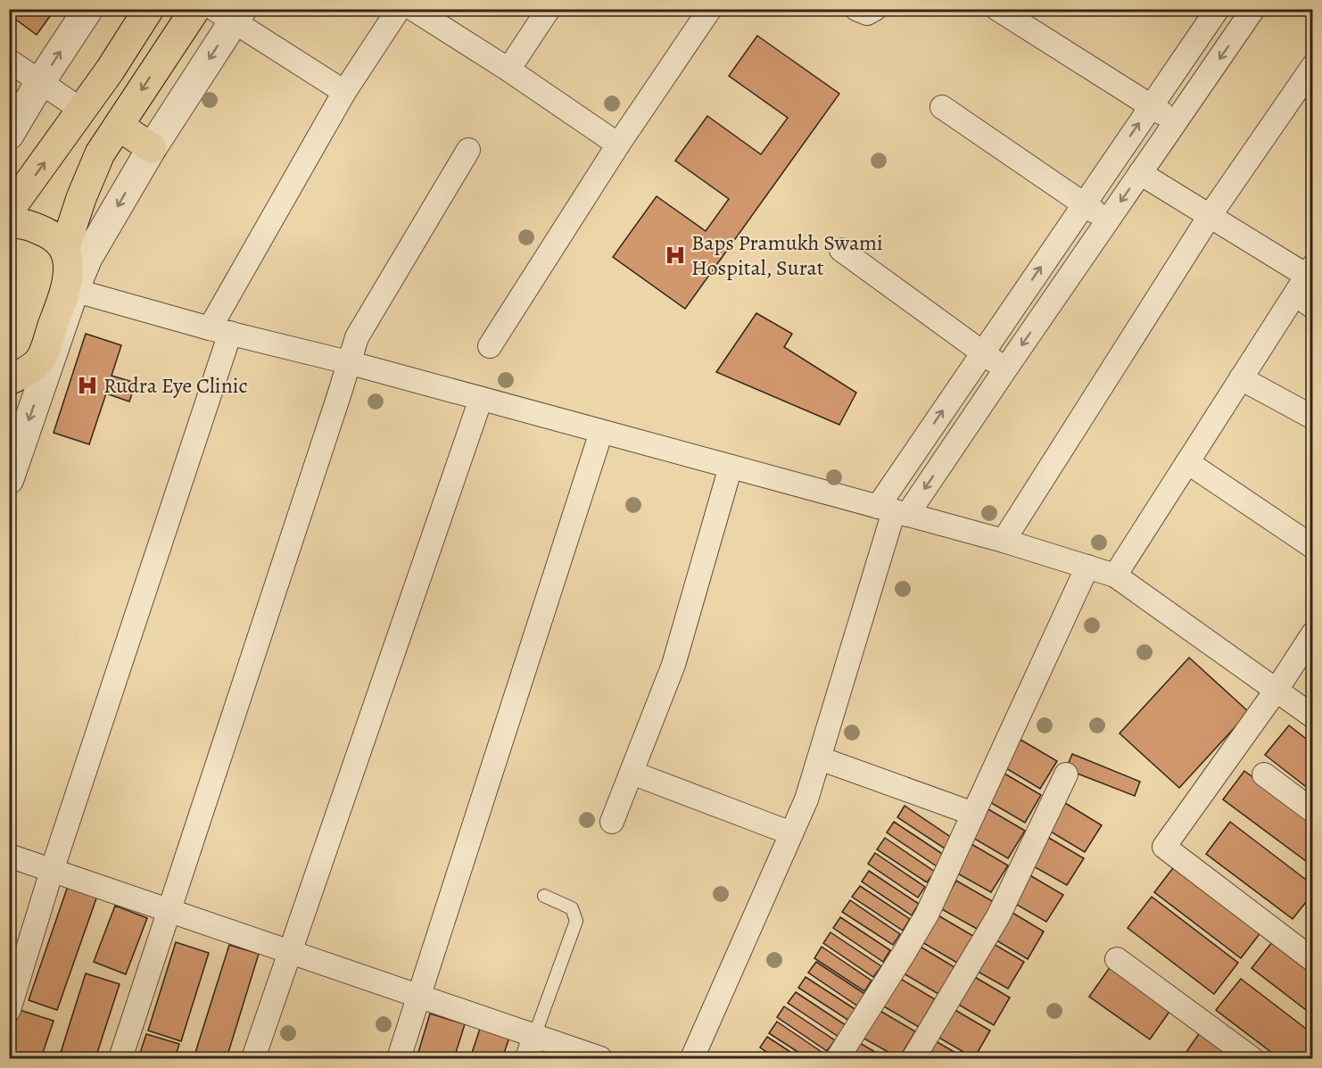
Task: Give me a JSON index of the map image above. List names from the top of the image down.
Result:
{
  "places": {
    "hospital": ["Baps Pramukh Swami Hospital, Surat", "Rudra Eye Clinic"]
  }
}
